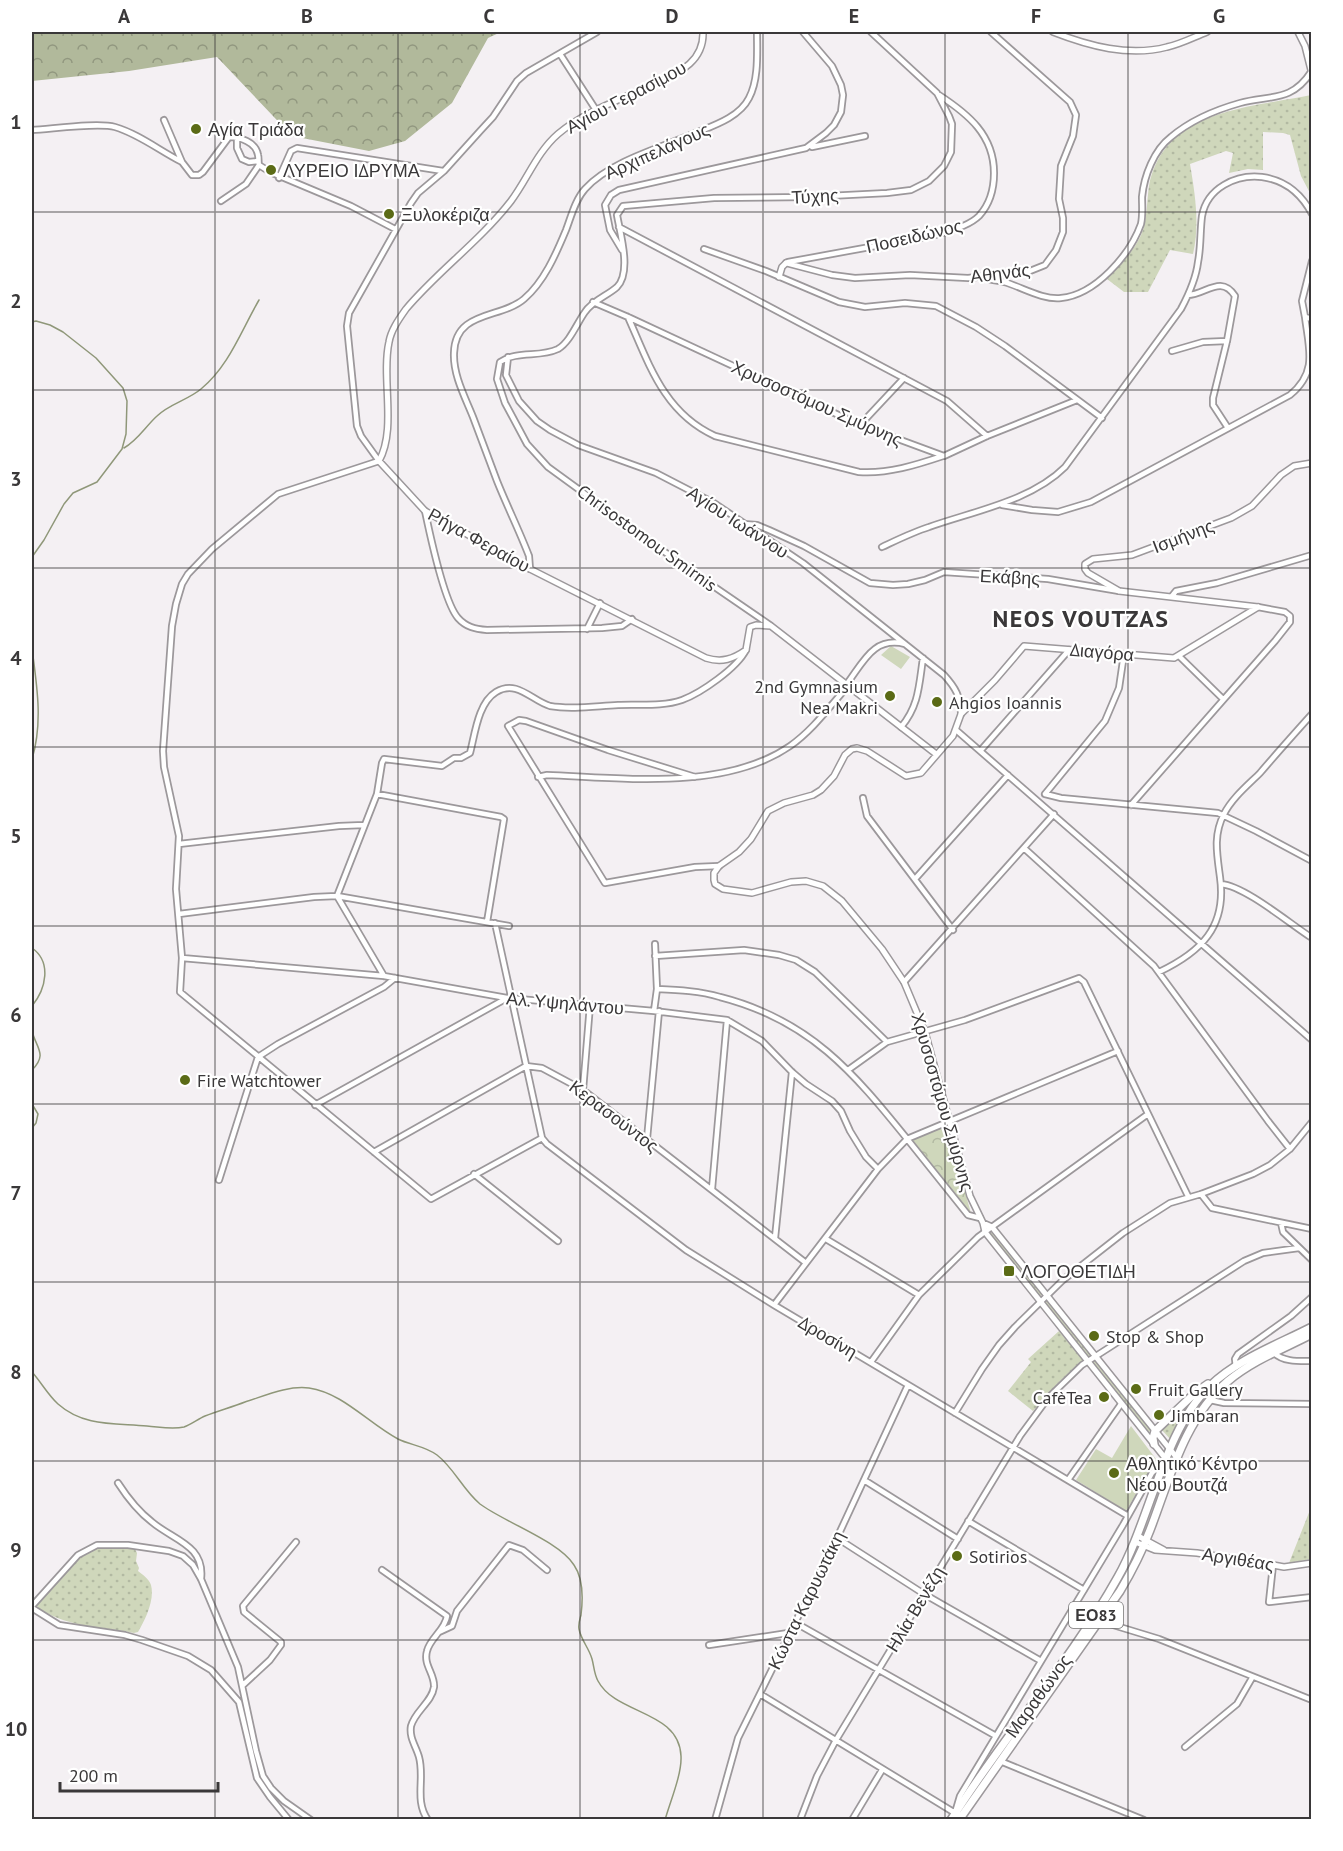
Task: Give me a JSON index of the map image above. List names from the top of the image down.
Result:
{
  "streets": {
    "main road": ["ΕΟ83", "Μαραθώνος"],
    "street": [
      "Αγίου Γερασίμου",
      "Αρχιπελάγους",
      "Τύχης",
      "Ποσειδώνος",
      "Αθηνάς",
      "Χρυσοστόμου Σμύρνης",
      "Αγίου Ιωάννου",
      "Ισμήνης",
      "Chrisostomou Smirnis",
      "Ρήγα Φεραίου",
      "Εκάβης",
      "Διαγόρα",
      "Αλ. Υψηλάντου",
      "Κερασούντος",
      "Δροσίνη",
      "Αργιθέας",
      "Κώστα Καρυωτάκη",
      "Ηλία Βενέζη"
    ]
  },
  "crossings": [
    ["Αγίου Γερασίμου", "Ρήγα Φεραίου"],
    ["Αρχιπελάγους", "Ρήγα Φεραίου"],
    ["Τύχης", "Ποσειδώνος"],
    ["Ποσειδώνος", "Αθηνάς"],
    ["Χρυσοστόμου Σμύρνης", "Ηλία Βενέζη"],
    ["Χρυσοστόμου Σμύρνης", "Μαραθώνος"],
    ["Αγίου Ιωάννου", "Chrisostomou Smirnis"],
    ["Αγίου Ιωάννου", "Εκάβης"],
    ["Αγίου Ιωάννου", "Διαγόρα"],
    ["Ισμήνης", "Εκάβης"],
    ["Δροσίνη", "Κώστα Καρυωτάκη"],
    ["Δροσίνη", "Ηλία Βενέζη"],
    ["Αργιθέας", "Μαραθώνος"]
  ],
  "districts": ["NEOS VOUTZAS"],
  "places": {
    "other": [
      "Αγία Τριάδα",
      "ΛΥΡΕΙΟ ΙΔΡΥΜΑ",
      "Ξυλοκέριζα",
      "2nd Gymnasium Nea Makri",
      "Ahgios Ioannis",
      "Fire Watchtower",
      "Stop & Shop",
      "Fruit Gallery",
      "CafèTea",
      "Jimbaran",
      "Αθλητικό Κέντρο Νέου Βουτζά",
      "Sotirios"
    ],
    "transit": ["ΛΟΓΟΘΕΤΙΔΗ"]
  },
  "scale_bar": "200 m",
  "grid": {
    "columns": [
      "A",
      "B",
      "C",
      "D",
      "E",
      "F",
      "G"
    ],
    "rows": [
      "1",
      "2",
      "3",
      "4",
      "5",
      "6",
      "7",
      "8",
      "9",
      "10"
    ]
  }
}
